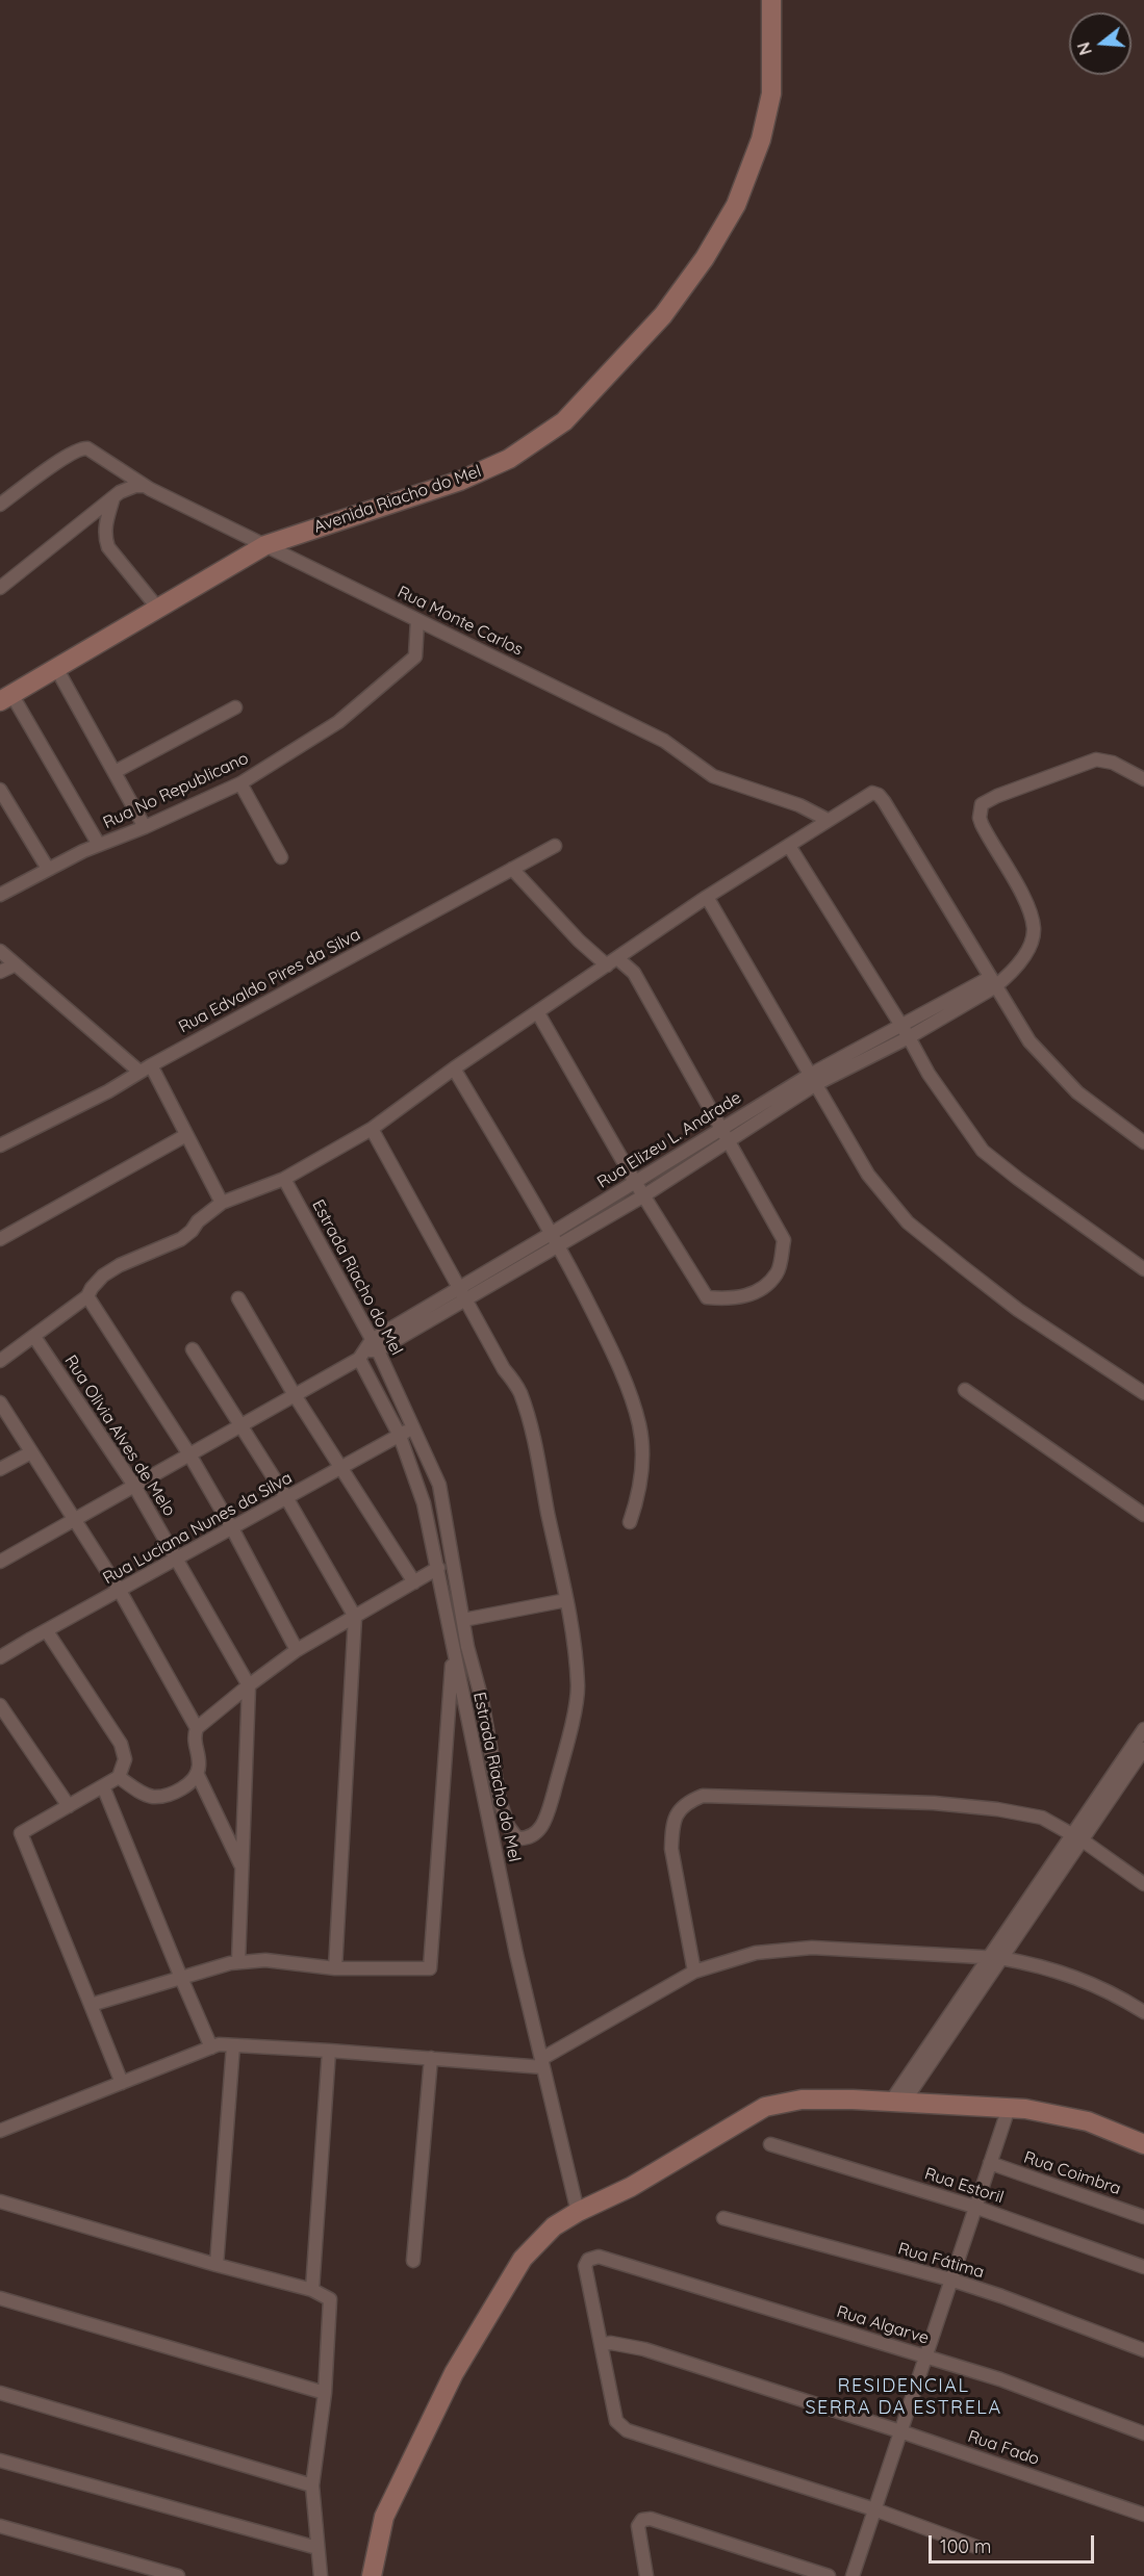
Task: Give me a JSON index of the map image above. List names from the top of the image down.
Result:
{
  "streets": {
    "street": [
      "Avenida Riacho do Mel",
      "Rua Monte Carlos",
      "Rua No Republicano",
      "Rua Edvaldo Pires da Silva",
      "Rua Elizeu L. Andrade",
      "Estrada Riacho do Mel",
      "Rua Olivia Alves de Melo",
      "Rua Luciana Nunes da Silva",
      "Rua Coimbra",
      "Rua Estoril",
      "Rua Fátima",
      "Rua Algarve",
      "Rua Fado"
    ]
  },
  "crossings": [
    ["Avenida Riacho do Mel", "Rua Monte Carlos"],
    ["Rua Monte Carlos", "Rua No Republicano"],
    ["Rua Elizeu L. Andrade", "Estrada Riacho do Mel"],
    ["Estrada Riacho do Mel", "Rua Luciana Nunes da Silva"],
    ["Rua Olivia Alves de Melo", "Rua Luciana Nunes da Silva"],
    ["Rua Algarve", "Rua Fado"]
  ],
  "districts": ["RESIDENCIAL SERRA DA ESTRELA"],
  "scale_bar": "100 m",
  "north": "left"
}
